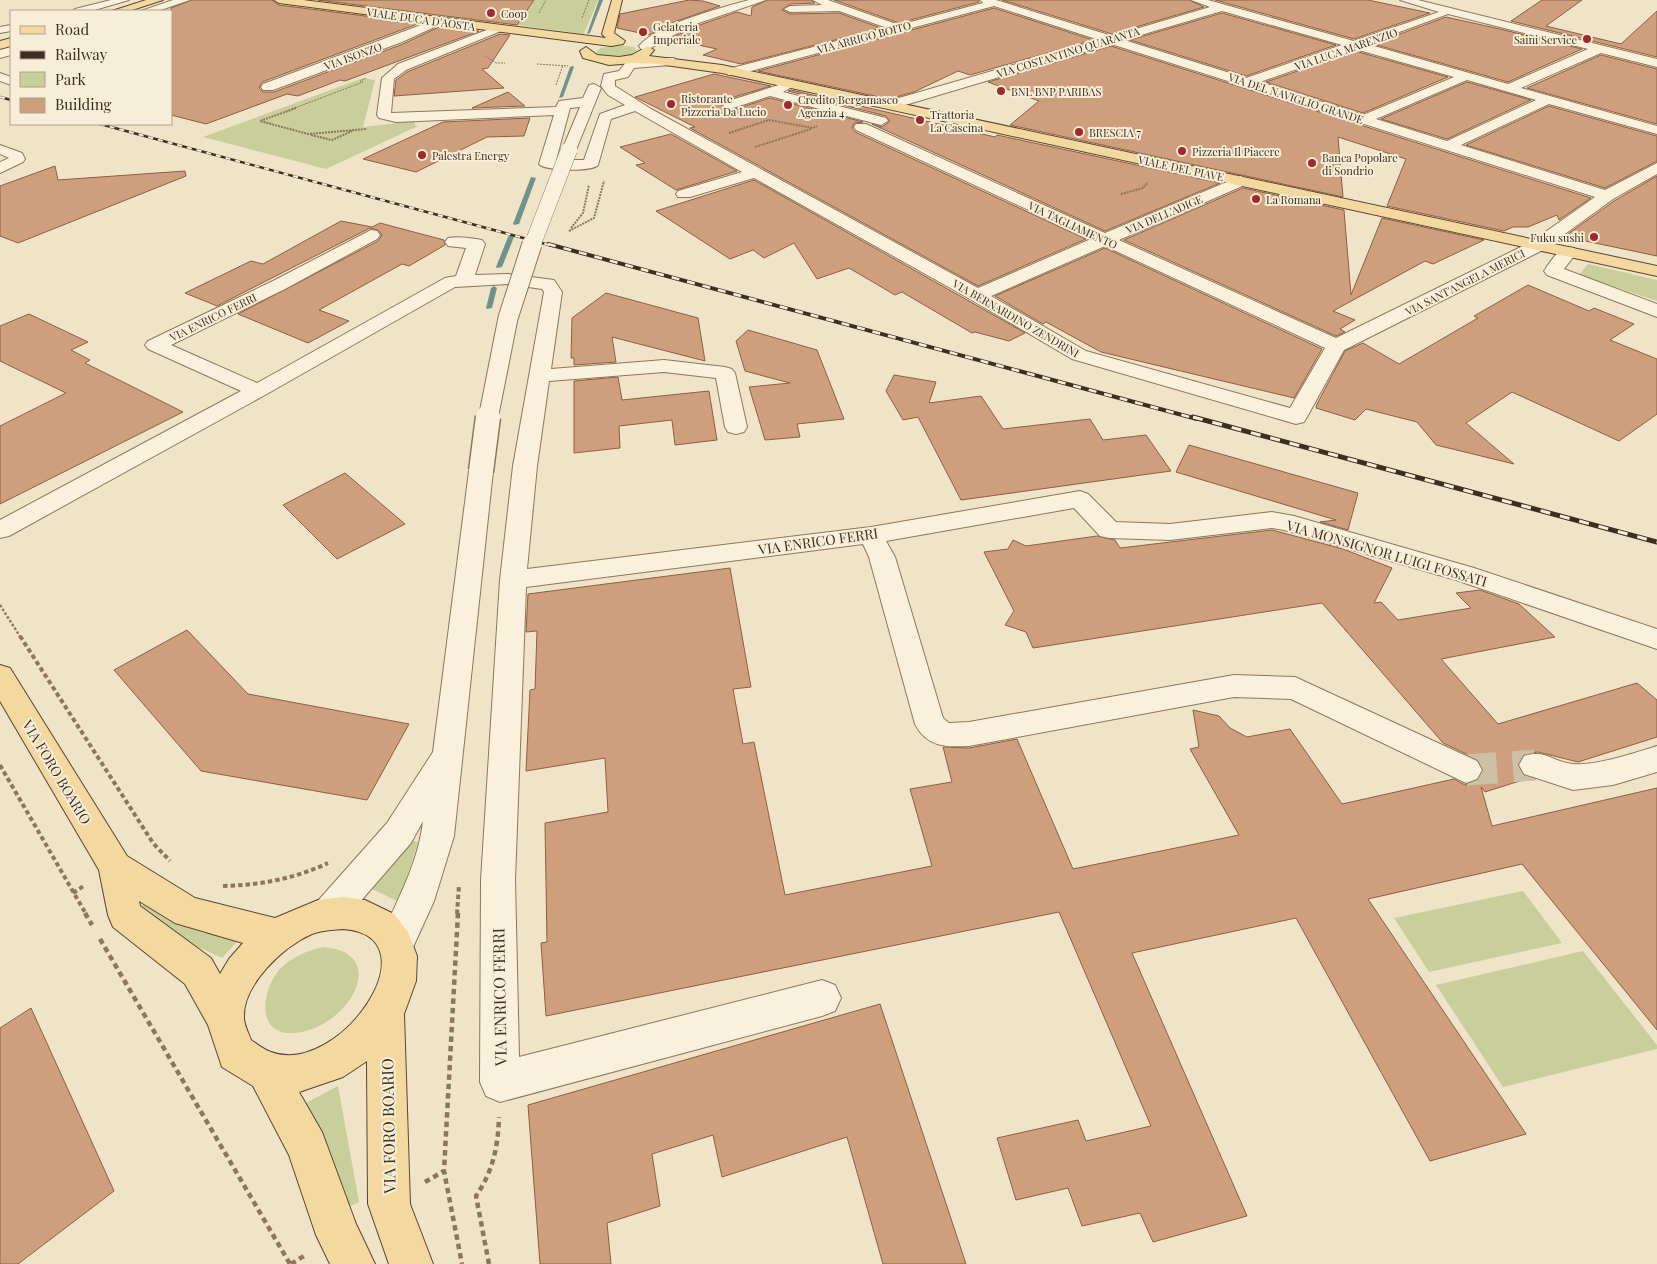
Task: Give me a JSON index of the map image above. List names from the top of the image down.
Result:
{
  "streets": {
    "main road": ["VIALE DUCA D'AOSTA", "VIALE DEL PIAVE", "VIA FORO BOARIO"],
    "street": [
      "VIA ARRIGO BOITO",
      "VIA LUCA MARENZIO",
      "VIA COSTANTINO QUARANTA",
      "VIA ISONZO",
      "VIA DEL NAVIGLIO GRANDE",
      "VIA DELL'ADIGE",
      "VIA TAGLIAMENTO",
      "VIA SANT'ANGELA MERICI",
      "VIA ENRICO FERRI",
      "VIA BERNARDINO ZENDRINI",
      "VIA MONSIGNOR LUIGI FOSSATI"
    ]
  },
  "crossings": [
    ["VIALE DUCA D'AOSTA", "VIA ISONZO"],
    ["VIALE DUCA D'AOSTA", "VIALE DEL PIAVE"],
    ["VIA ARRIGO BOITO", "VIA DEL NAVIGLIO GRANDE"],
    ["VIA ARRIGO BOITO", "VIALE DEL PIAVE"],
    ["VIA LUCA MARENZIO", "VIA DEL NAVIGLIO GRANDE"],
    ["VIA COSTANTINO QUARANTA", "VIA DEL NAVIGLIO GRANDE"],
    ["VIA COSTANTINO QUARANTA", "VIALE DEL PIAVE"],
    ["VIA DEL NAVIGLIO GRANDE", "VIA SANT'ANGELA MERICI"],
    ["VIALE DEL PIAVE", "VIA DELL'ADIGE"],
    ["VIALE DEL PIAVE", "VIA TAGLIAMENTO"],
    ["VIALE DEL PIAVE", "VIA SANT'ANGELA MERICI"],
    ["VIA DELL'ADIGE", "VIA TAGLIAMENTO"],
    ["VIA DELL'ADIGE", "VIA BERNARDINO ZENDRINI"],
    ["VIA TAGLIAMENTO", "VIA SANT'ANGELA MERICI"],
    ["VIA TAGLIAMENTO", "VIA BERNARDINO ZENDRINI"],
    ["VIA SANT'ANGELA MERICI", "VIA BERNARDINO ZENDRINI"],
    ["VIA ENRICO FERRI", "VIA MONSIGNOR LUIGI FOSSATI"]
  ],
  "places": [
    "Coop",
    "Gelateria Imperiale",
    "Saini Service",
    "BNL BNP PARIBAS",
    "Ristorante Pizzeria Da Lucio",
    "Credito Bergamasco Agenzia 4",
    "Trattoria La Cascina",
    "BRESCIA 7",
    "Pizzeria Il Piacere",
    "Palestra Energy",
    "Banca Popolare di Sondrio",
    "La Romana",
    "Fuku sushi"
  ],
  "legend": [
    "Road",
    "Railway",
    "Park",
    "Building"
  ]
}
